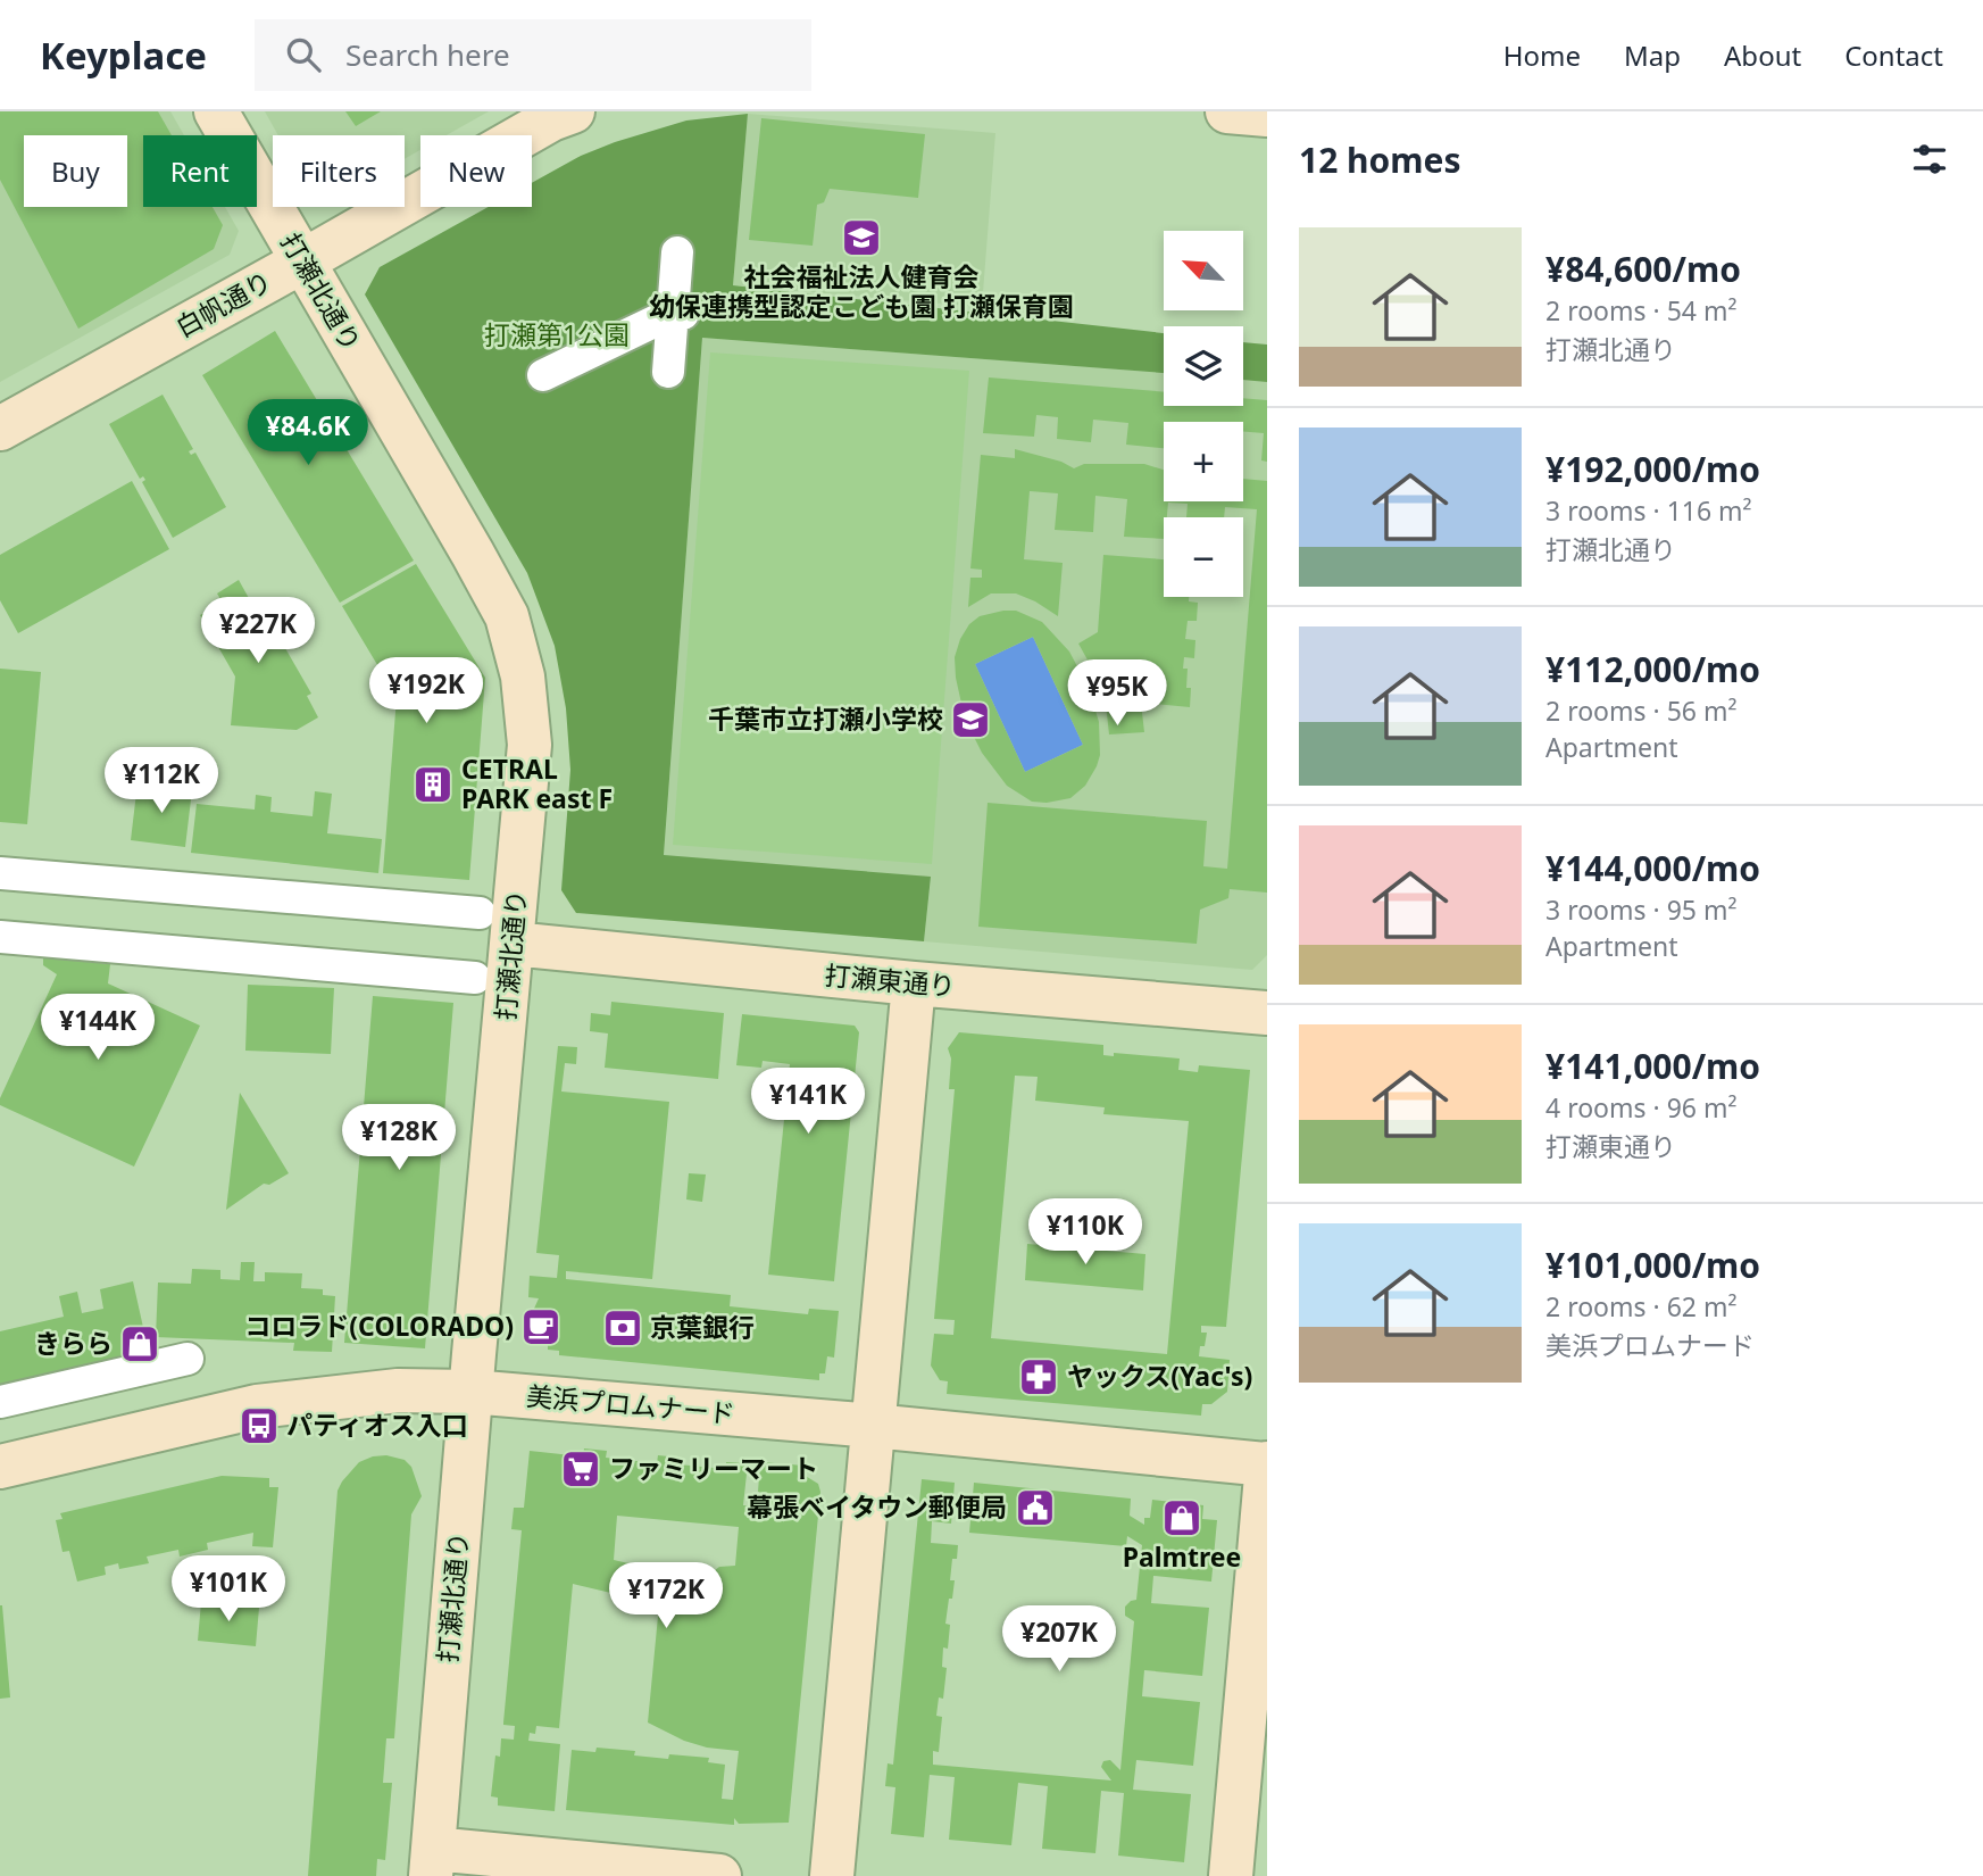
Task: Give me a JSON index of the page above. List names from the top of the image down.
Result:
{
  "streets": {
    "street": [
      "打瀬北通り",
      "白帆通り",
      "打瀬東通り",
      "美浜プロムナード"
    ]
  },
  "crossings": [
    ["打瀬北通り", "白帆通り"],
    ["打瀬北通り", "打瀬東通り"],
    ["打瀬北通り", "美浜プロムナード"]
  ],
  "parks": ["打瀬第1公園"],
  "places": {
    "school or university": ["社会福祉法人健育会 幼保連携型認定こども園 打瀬保育園", "千葉市立打瀬小学校"],
    "building": ["CETRAL PARK east F"],
    "cafe": ["コロラド(COLORADO)"],
    "bank": ["京葉銀行"],
    "shop": ["きらら", "Palmtree"],
    "pharmacy": ["ヤックス(Yac's)"],
    "bus stop": ["パティオス入口"],
    "supermarket": ["ファミリーマート"],
    "public building": ["幕張ベイタウン郵便局"]
  },
  "north": "top left",
  "page": {
    "header": "Keyplace",
    "search": "Search here",
    "nav": [
      "Home",
      "Map",
      "About",
      "Contact"
    ],
    "heading": "12 homes",
    "chip": [
      "Buy",
      "Rent",
      "Filters",
      "New"
    ],
    "list": [
      {
        "name": "¥84,600/mo",
        "note": "2 rooms · 54 m² · 打瀬北通り"
      },
      {
        "name": "¥192,000/mo",
        "note": "3 rooms · 116 m² · 打瀬北通り"
      },
      {
        "name": "¥112,000/mo",
        "note": "2 rooms · 56 m² · Apartment"
      },
      {
        "name": "¥144,000/mo",
        "note": "3 rooms · 95 m² · Apartment"
      },
      {
        "name": "¥141,000/mo",
        "note": "4 rooms · 96 m² · 打瀬東通り"
      },
      {
        "name": "¥101,000/mo",
        "note": "2 rooms · 62 m² · 美浜プロムナード"
      }
    ],
    "map_buttons": ["+", "−"],
    "price": [
      "¥84.6K",
      "¥227K",
      "¥192K",
      "¥95K",
      "¥112K",
      "¥144K",
      "¥141K",
      "¥128K",
      "¥110K",
      "¥101K",
      "¥172K",
      "¥207K"
    ]
  }
}
